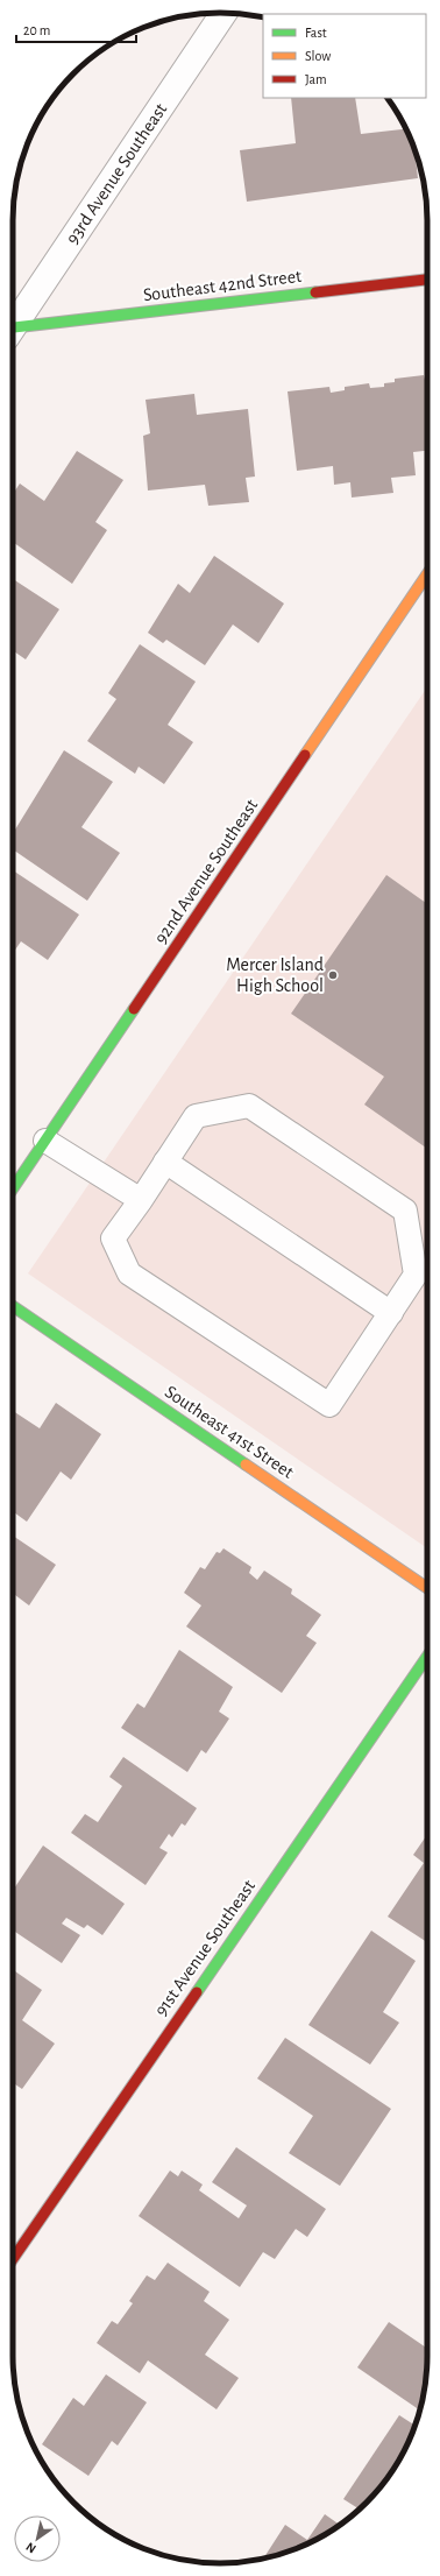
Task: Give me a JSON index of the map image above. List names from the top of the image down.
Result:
{
  "streets": {
    "street": [
      "93rd Avenue Southeast",
      "Southeast 42nd Street",
      "92nd Avenue Southeast",
      "Southeast 41st Street",
      "91st Avenue Southeast"
    ]
  },
  "places": ["Mercer Island High School"],
  "legend": ["Fast", "Slow", "Jam"],
  "scale_bar": "20 m",
  "north": "bottom left"
}
